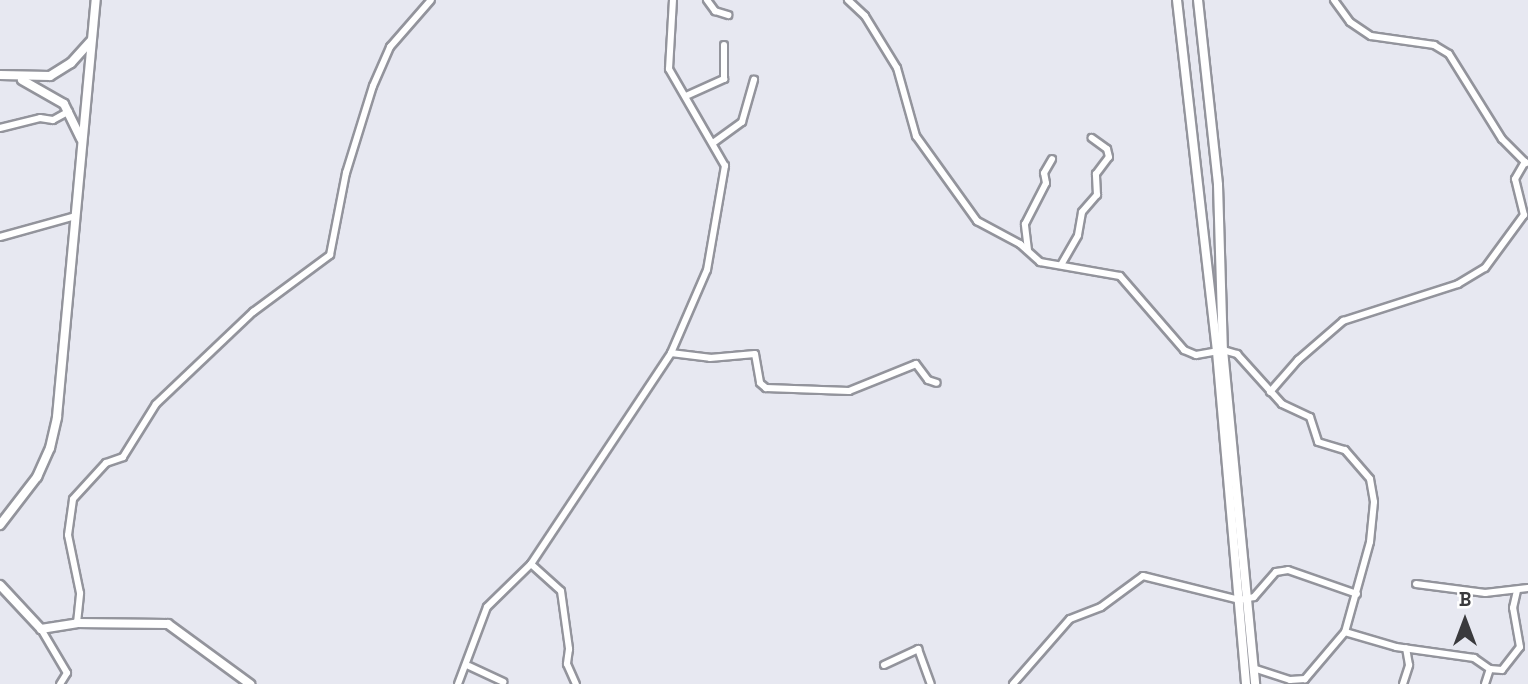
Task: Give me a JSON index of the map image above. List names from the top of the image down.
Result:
{
  "north": "top"
}
